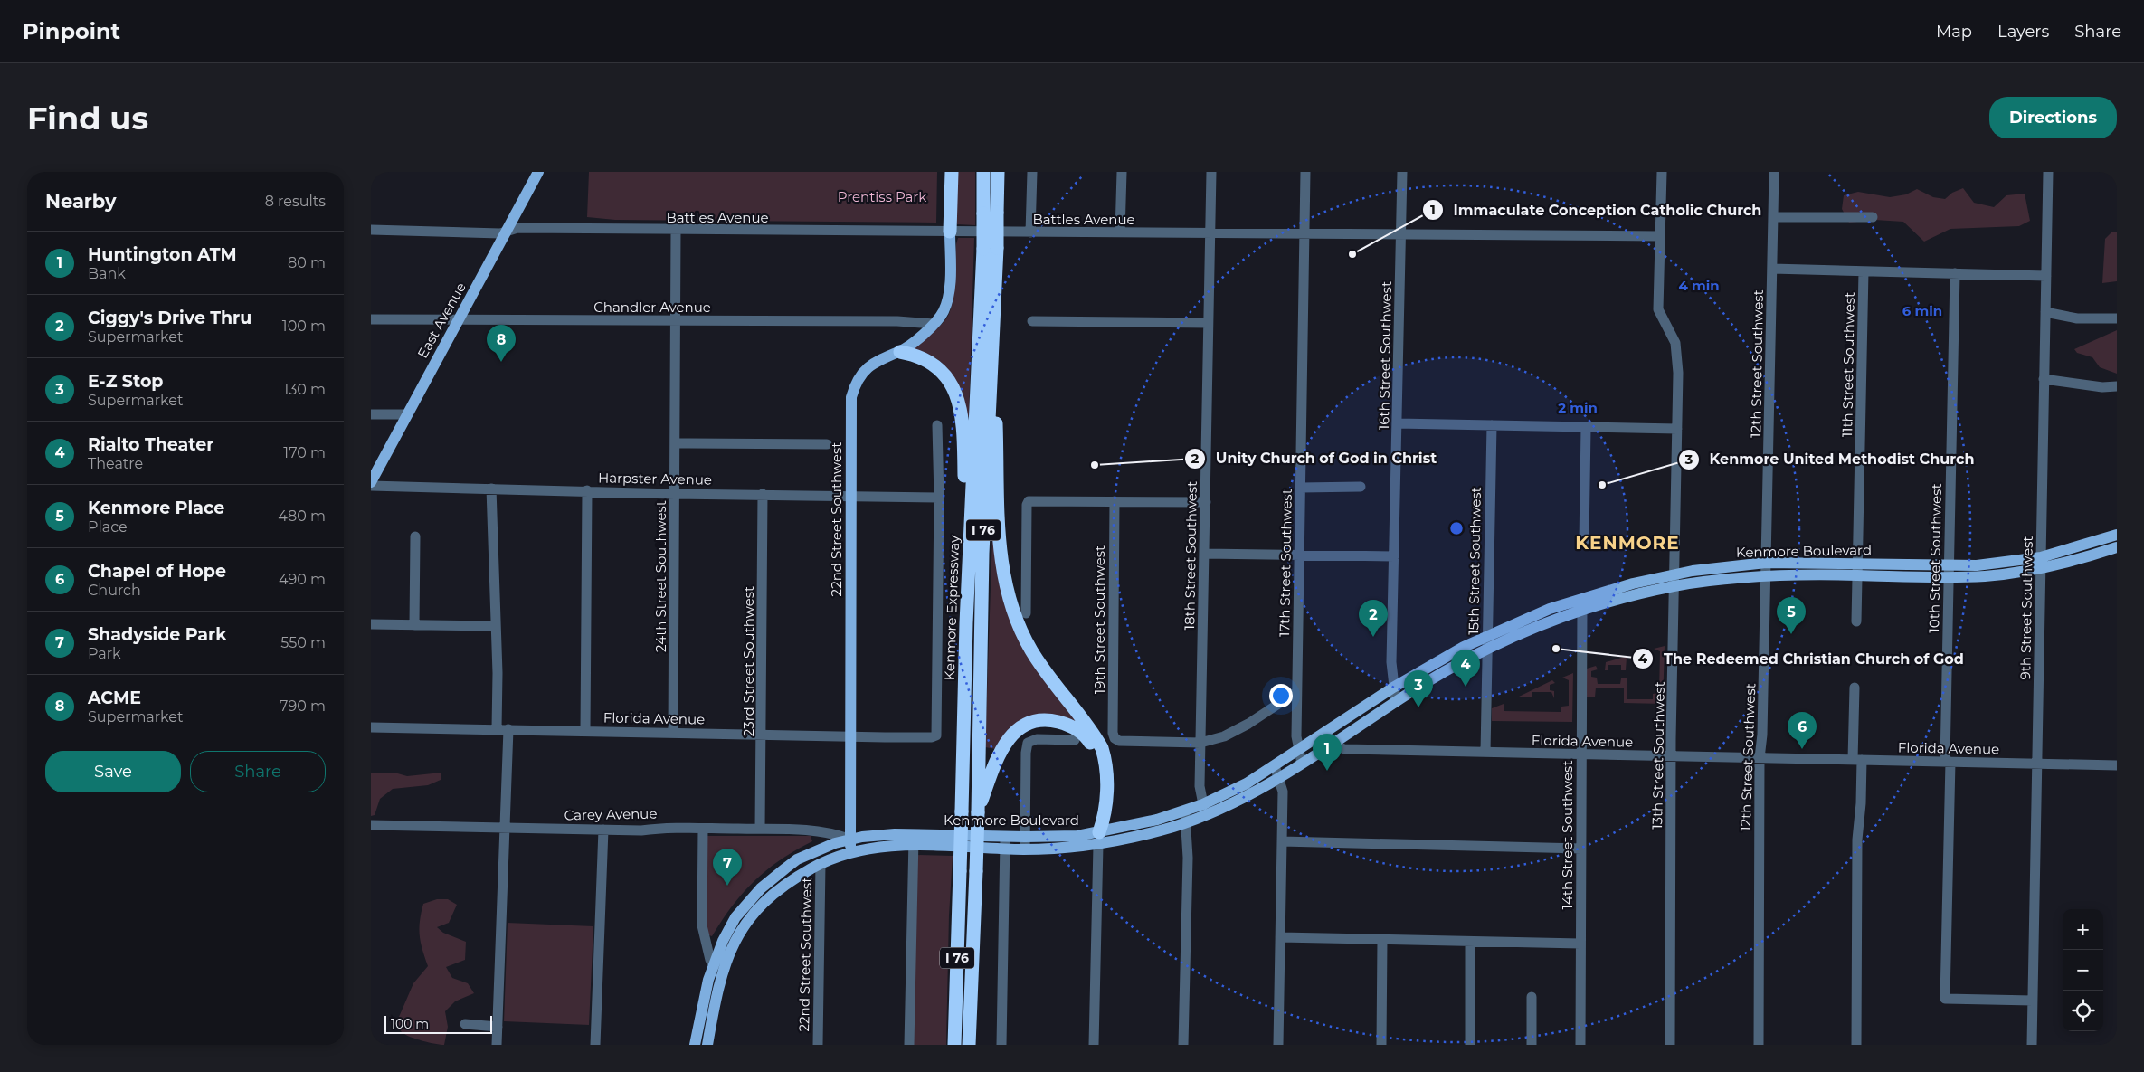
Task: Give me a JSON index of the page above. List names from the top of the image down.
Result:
{
  "streets": {
    "highway": ["I 76", "Kenmore Expressway"],
    "main road": ["East Avenue", "22nd Street Southwest", "Kenmore Boulevard"],
    "street": [
      "Battles Avenue",
      "Chandler Avenue",
      "16th Street Southwest",
      "12th Street Southwest",
      "11th Street Southwest",
      "Harpster Avenue",
      "18th Street Southwest",
      "10th Street Southwest",
      "15th Street Southwest",
      "17th Street Southwest",
      "24th Street Southwest",
      "9th Street Southwest",
      "19th Street Southwest",
      "23rd Street Southwest",
      "Florida Avenue",
      "13th Street Southwest",
      "Carey Avenue",
      "14th Street Southwest"
    ]
  },
  "crossings": [
    ["Battles Avenue", "East Avenue"],
    ["Battles Avenue", "16th Street Southwest"],
    ["Battles Avenue", "22nd Street Southwest"],
    ["Battles Avenue", "18th Street Southwest"],
    ["Battles Avenue", "17th Street Southwest"],
    ["Battles Avenue", "24th Street Southwest"],
    ["Battles Avenue", "13th Street Southwest"],
    ["Chandler Avenue", "East Avenue"],
    ["Chandler Avenue", "22nd Street Southwest"],
    ["Chandler Avenue", "24th Street Southwest"],
    ["16th Street Southwest", "Kenmore Boulevard"],
    ["12th Street Southwest", "Kenmore Boulevard"],
    ["12th Street Southwest", "Florida Avenue"],
    ["11th Street Southwest", "Kenmore Boulevard"],
    ["Harpster Avenue", "22nd Street Southwest"],
    ["Harpster Avenue", "24th Street Southwest"],
    ["Harpster Avenue", "23rd Street Southwest"],
    ["Harpster Avenue", "Florida Avenue"],
    ["22nd Street Southwest", "Kenmore Boulevard"],
    ["22nd Street Southwest", "Florida Avenue"],
    ["22nd Street Southwest", "Carey Avenue"],
    ["Kenmore Boulevard", "18th Street Southwest"],
    ["Kenmore Boulevard", "10th Street Southwest"],
    ["Kenmore Boulevard", "15th Street Southwest"],
    ["Kenmore Boulevard", "17th Street Southwest"],
    ["Kenmore Boulevard", "9th Street Southwest"],
    ["Kenmore Boulevard", "Florida Avenue"],
    ["Kenmore Boulevard", "13th Street Southwest"],
    ["Kenmore Boulevard", "Carey Avenue"],
    ["Kenmore Boulevard", "14th Street Southwest"],
    ["18th Street Southwest", "19th Street Southwest"],
    ["10th Street Southwest", "9th Street Southwest"],
    ["10th Street Southwest", "Florida Avenue"],
    ["15th Street Southwest", "Florida Avenue"],
    ["24th Street Southwest", "Florida Avenue"],
    ["9th Street Southwest", "Florida Avenue"],
    ["23rd Street Southwest", "Florida Avenue"],
    ["23rd Street Southwest", "Carey Avenue"],
    ["Florida Avenue", "13th Street Southwest"],
    ["Florida Avenue", "14th Street Southwest"]
  ],
  "districts": ["KENMORE"],
  "parks": ["Prentiss Park"],
  "places": [
    "Immaculate Conception Catholic Church",
    "Unity Church of God in Christ",
    "Kenmore United Methodist Church",
    "The Redeemed Christian Church of God"
  ],
  "scale_bar": "100 m",
  "page": {
    "header": "Pinpoint",
    "nav": ["Map", "Layers", "Share"],
    "buttons": [
      "Directions",
      ["Save", "Share"]
    ],
    "title": "Find us",
    "heading": ["Nearby", "8 results"],
    "list": [
      {
        "mark": "1",
        "name": "Huntington ATM",
        "note": "Bank",
        "value": "80 m"
      },
      {
        "mark": "2",
        "name": "Ciggy's Drive Thru",
        "note": "Supermarket",
        "value": "100 m"
      },
      {
        "mark": "3",
        "name": "E-Z Stop",
        "note": "Supermarket",
        "value": "130 m"
      },
      {
        "mark": "4",
        "name": "Rialto Theater",
        "note": "Theatre",
        "value": "170 m"
      },
      {
        "mark": "5",
        "name": "Kenmore Place",
        "note": "Place",
        "value": "480 m"
      },
      {
        "mark": "6",
        "name": "Chapel of Hope",
        "note": "Church",
        "value": "490 m"
      },
      {
        "mark": "7",
        "name": "Shadyside Park",
        "note": "Park",
        "value": "550 m"
      },
      {
        "mark": "8",
        "name": "ACME",
        "note": "Supermarket",
        "value": "790 m"
      }
    ],
    "pins": [
      "8",
      "5",
      "2",
      "4",
      "3",
      "6",
      "1",
      "7"
    ],
    "map_buttons": ["+", "−"],
    "scale": "100 m"
  },
  "rings": ["4 min", "6 min", "2 min"]
}
